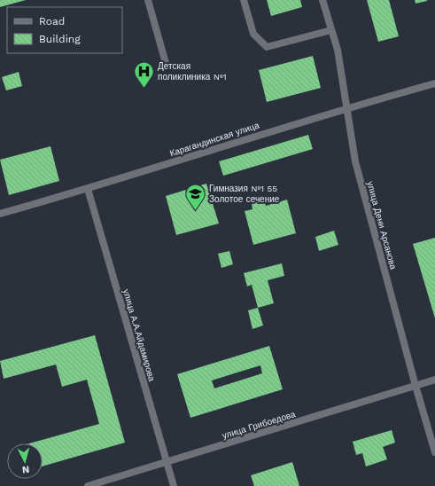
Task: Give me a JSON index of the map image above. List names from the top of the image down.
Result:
{
  "streets": {
    "street": [
      "Карагандинская улица",
      "улица Дени Арсанова",
      "улица А.А.Айдамирова",
      "улица Грибоедова"
    ]
  },
  "crossings": [
    ["Карагандинская улица", "улица Дени Арсанова"],
    ["Карагандинская улица", "улица А.А.Айдамирова"],
    ["улица Дени Арсанова", "улица Грибоедова"],
    ["улица А.А.Айдамирова", "улица Грибоедова"]
  ],
  "places": {
    "hospital": ["Детская поликлиника №1"],
    "school or university": ["Гимназия №1 55 Золотое сечение"]
  },
  "legend": ["Road", "Building"],
  "north": "bottom"
}
